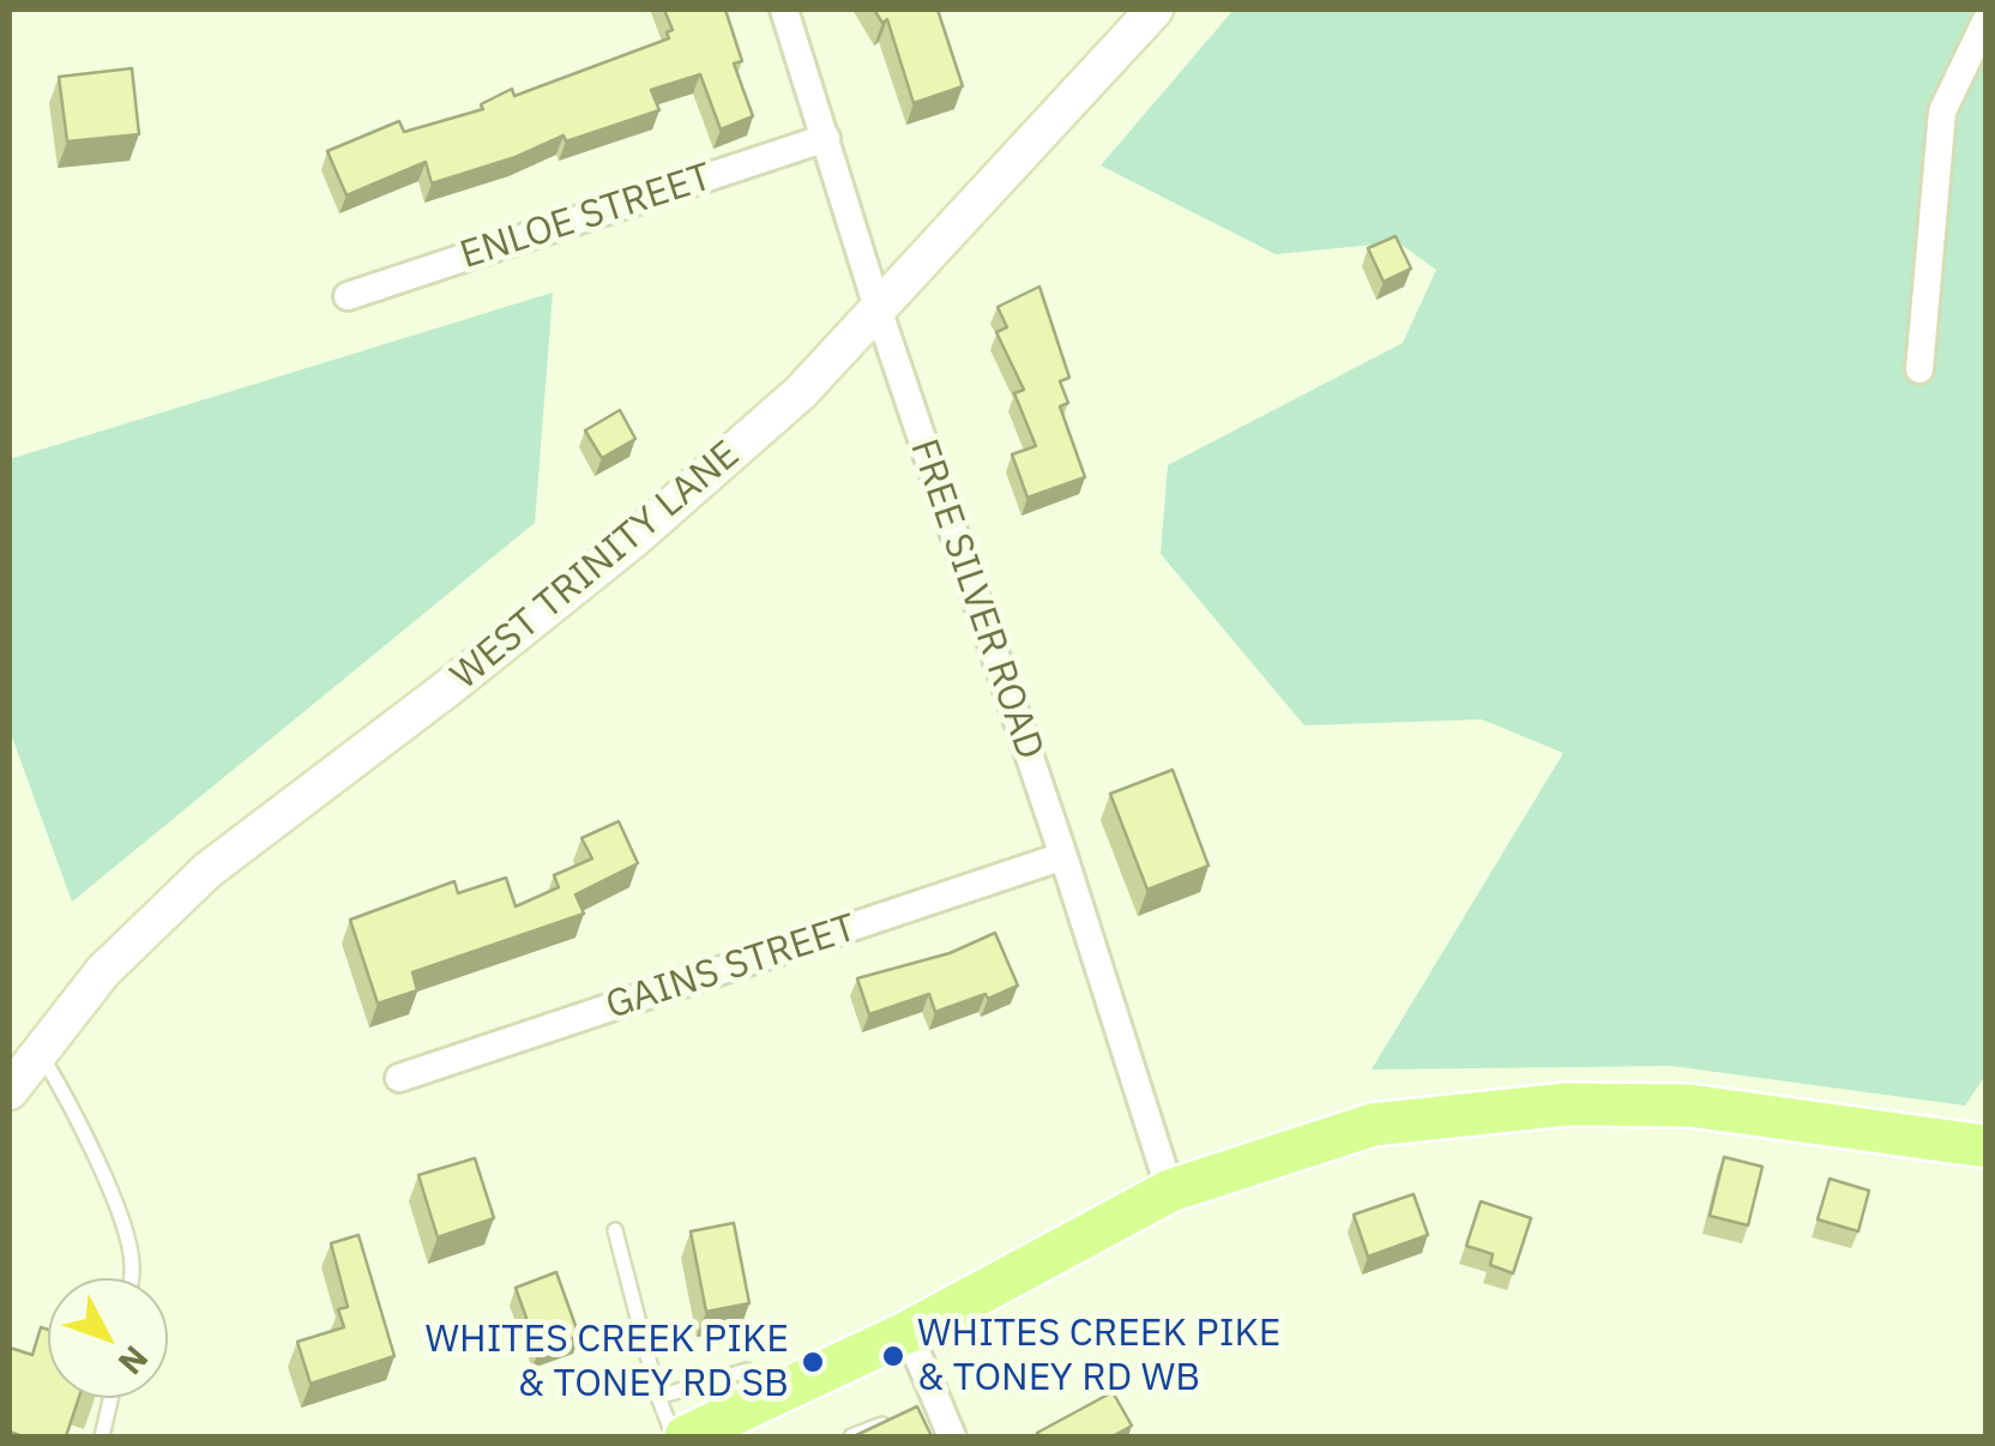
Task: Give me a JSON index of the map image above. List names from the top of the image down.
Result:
{
  "streets": {
    "main road": ["WEST TRINITY LANE"],
    "street": ["ENLOE STREET", "FREE SILVER ROAD", "GAINS STREET"]
  },
  "crossings": [
    ["ENLOE STREET", "FREE SILVER ROAD"],
    ["WEST TRINITY LANE", "FREE SILVER ROAD"],
    ["FREE SILVER ROAD", "GAINS STREET"]
  ],
  "places": ["WHITES CREEK PIKE & TONEY RD WB", "WHITES CREEK PIKE & TONEY RD SB"],
  "north": "bottom right"
}
